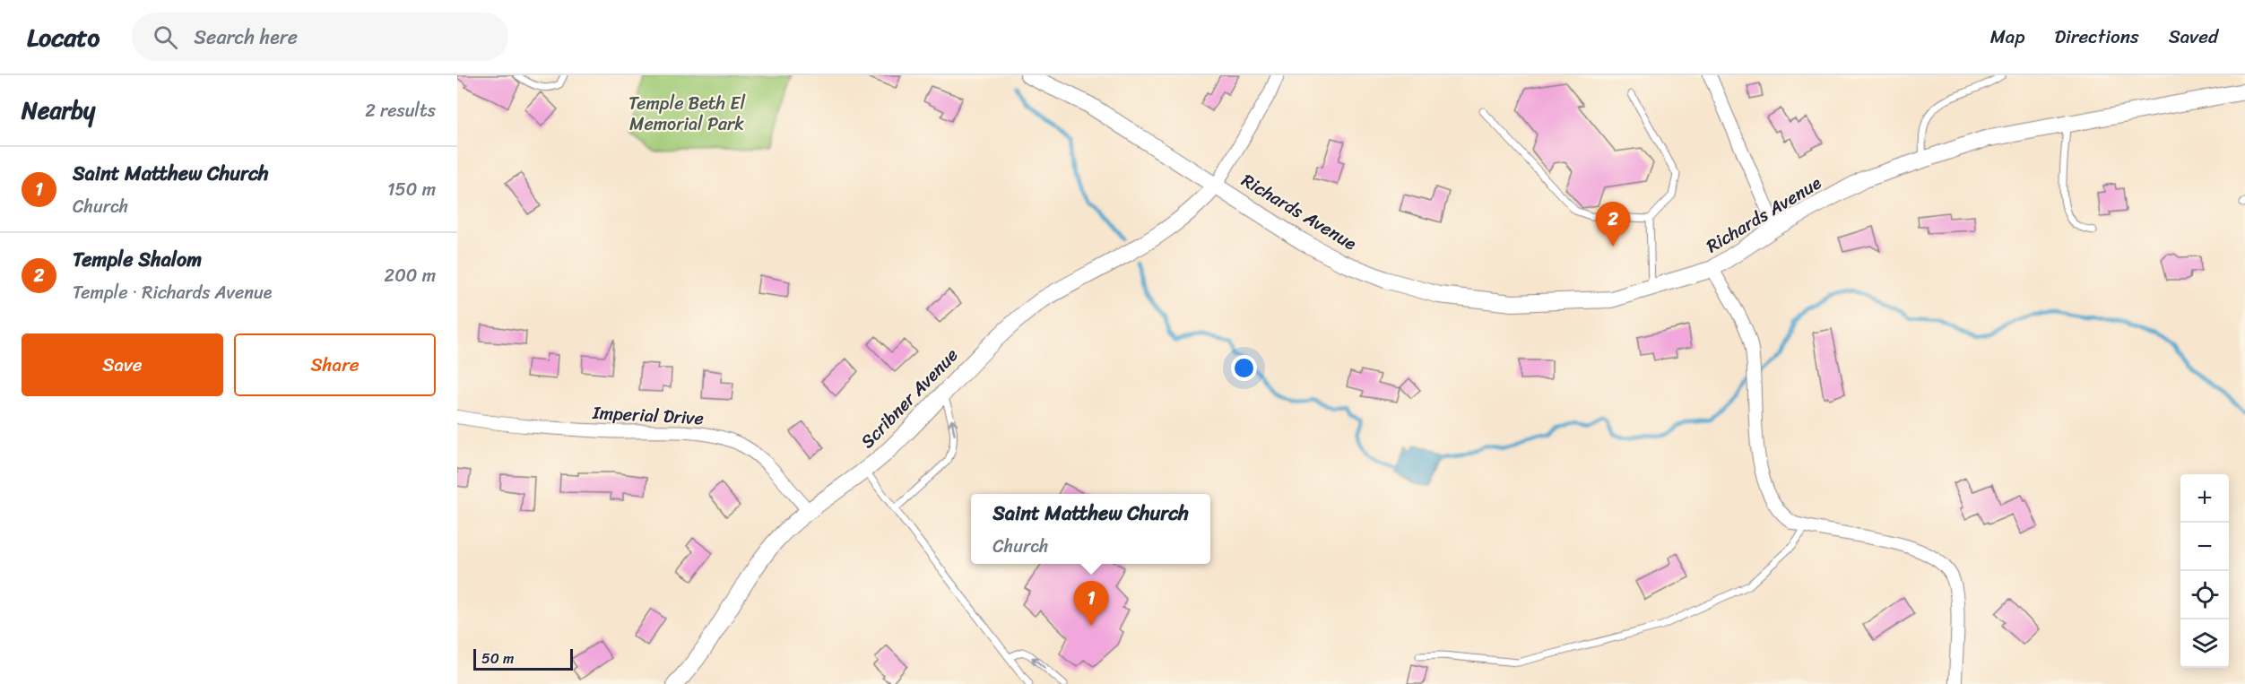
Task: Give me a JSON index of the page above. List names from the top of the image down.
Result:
{
  "streets": {
    "street": ["Richards Avenue", "Scribner Avenue", "Imperial Drive"]
  },
  "crossings": [
    ["Richards Avenue", "Scribner Avenue"],
    ["Scribner Avenue", "Imperial Drive"]
  ],
  "parks": ["Temple Beth El Memorial Park"],
  "scale_bar": "50 m",
  "page": {
    "header": "Locato",
    "search": "Search here",
    "nav": ["Map", "Directions", "Saved"],
    "heading": ["Nearby", "2 results"],
    "list": [
      {
        "mark": "1",
        "name": "Saint Matthew Church",
        "note": "Church",
        "value": "150 m"
      },
      {
        "mark": "2",
        "name": "Temple Shalom",
        "note": "Temple · Richards Avenue",
        "value": "200 m"
      }
    ],
    "pins": ["2", "1"],
    "buttons": ["Save", "Share"],
    "map_buttons": ["+", "−"],
    "popup": ["Saint Matthew Church", "Church"],
    "scale": "50 m"
  }
}
